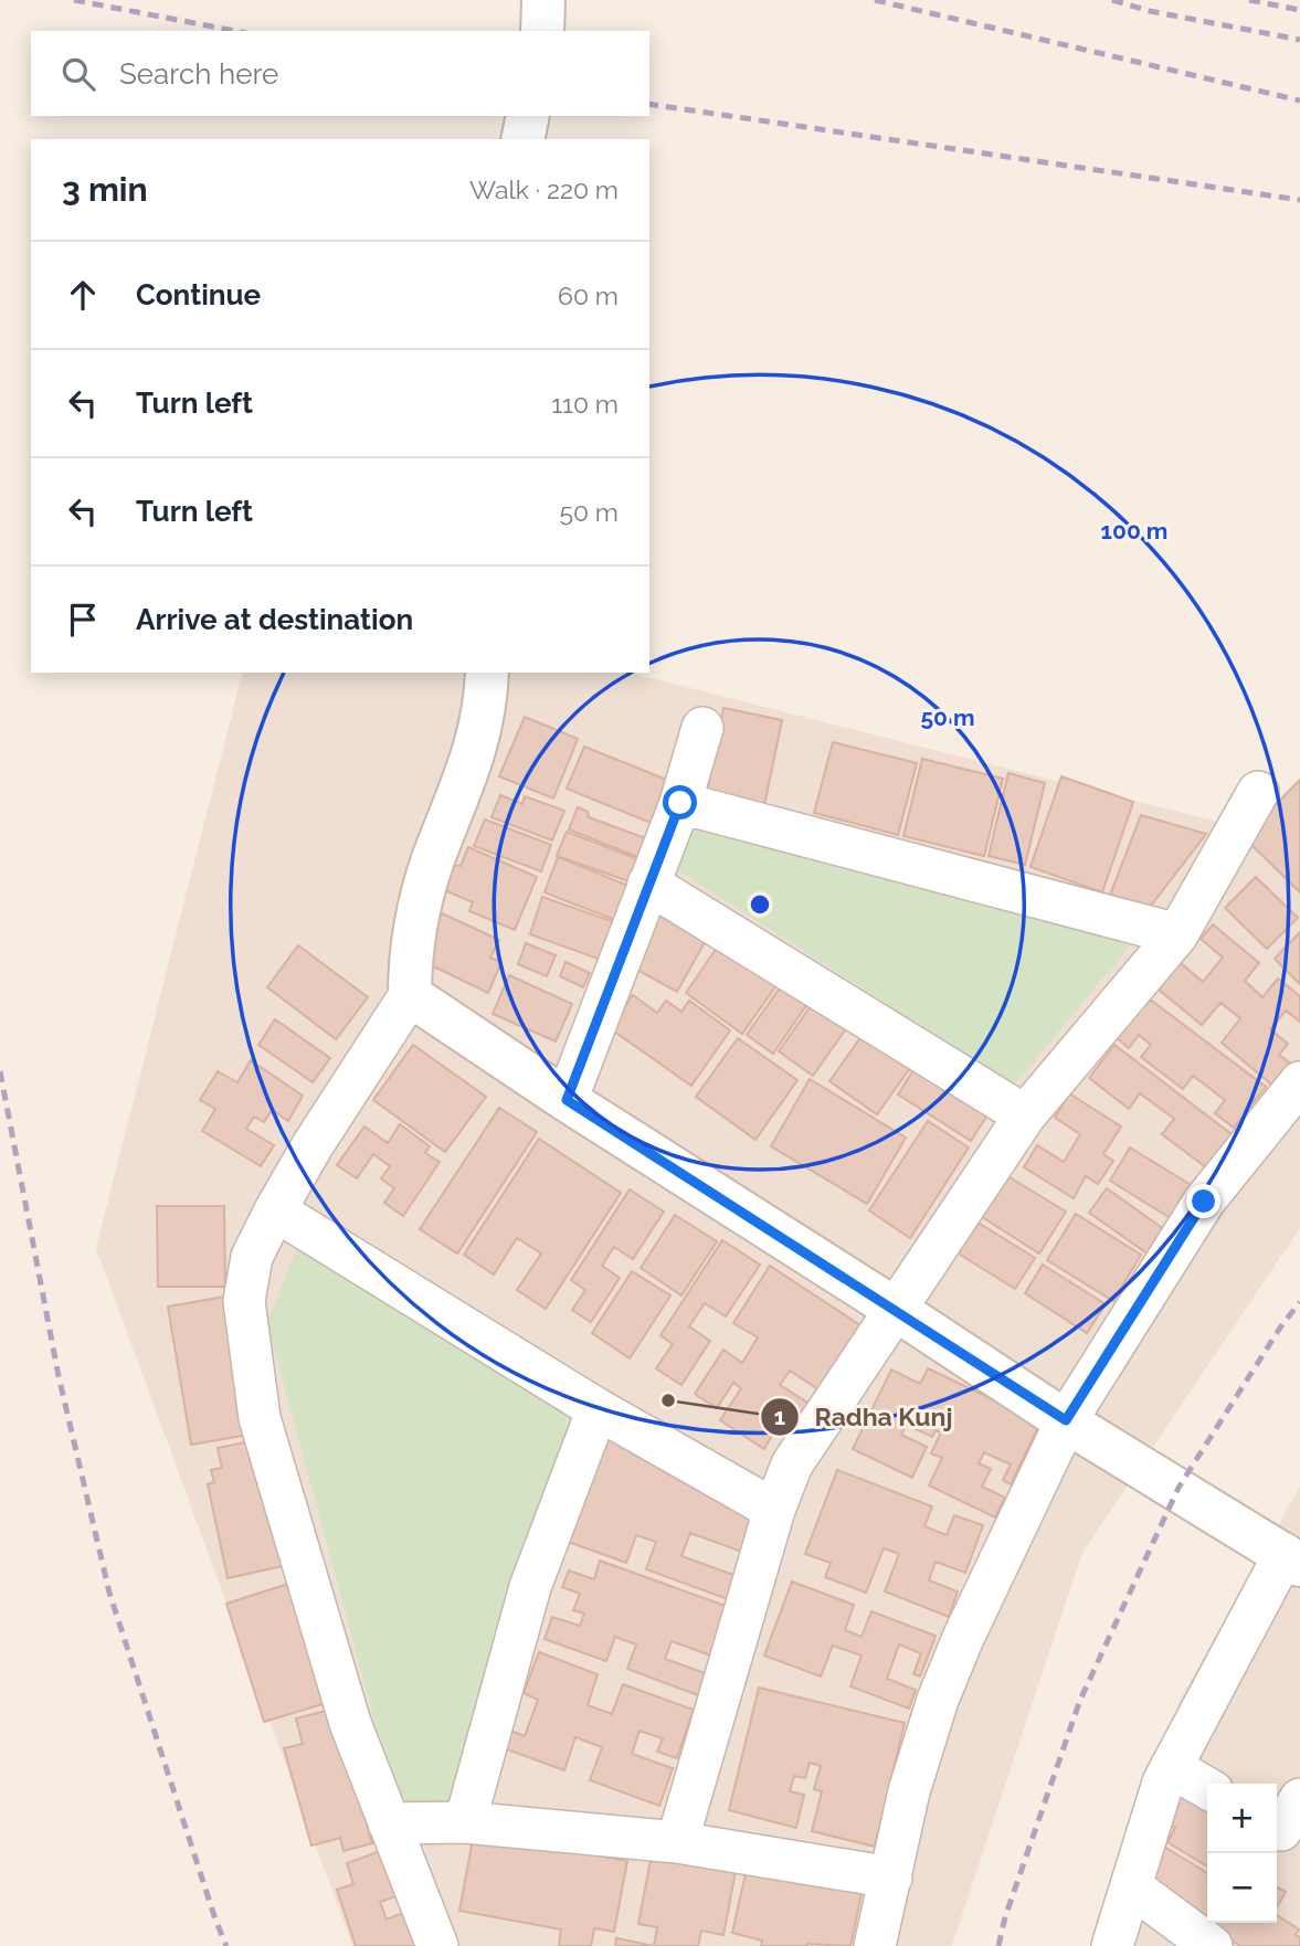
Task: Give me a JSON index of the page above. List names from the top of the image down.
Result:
{
  "places": ["Radha Kunj"],
  "page": {
    "search": "Search here",
    "heading": ["3 min", "Walk · 220 m"],
    "list": [
      ["Continue", "60 m"],
      ["Turn left", "110 m"],
      ["Turn left", "50 m"],
      "Arrive at destination"
    ],
    "map_buttons": ["+", "−"]
  },
  "rings": ["100 m", "50 m"]
}
